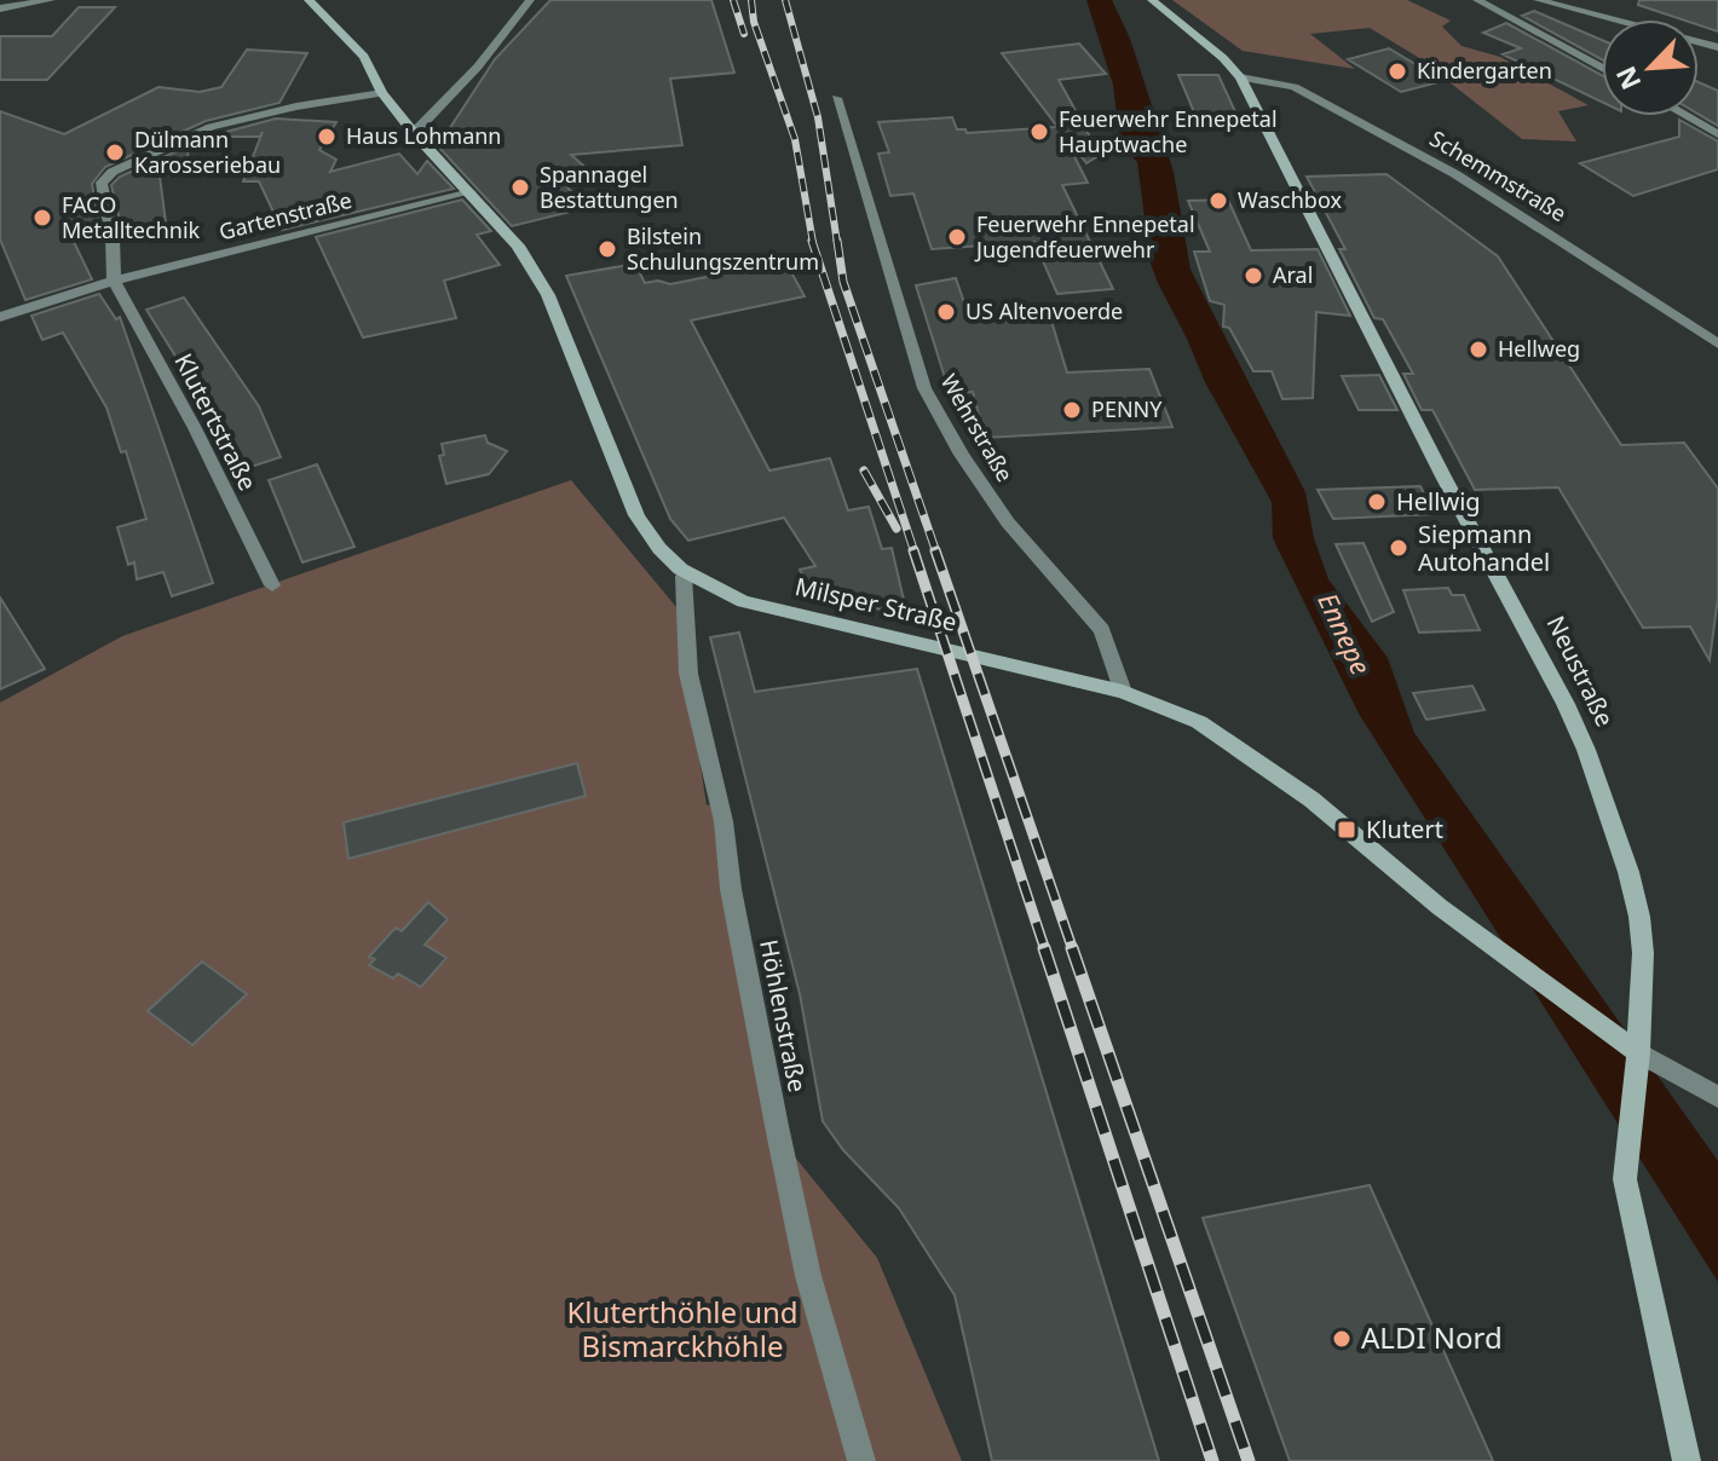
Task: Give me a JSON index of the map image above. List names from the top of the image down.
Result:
{
  "streets": {
    "street": [
      "Schemmstraße",
      "Gartenstraße",
      "Klutertstraße",
      "Wehrstraße",
      "Milsper Straße",
      "Neustraße",
      "Höhlenstraße"
    ]
  },
  "crossings": [
    ["Schemmstraße", "Neustraße"],
    ["Gartenstraße", "Klutertstraße"],
    ["Gartenstraße", "Milsper Straße"],
    ["Wehrstraße", "Milsper Straße"],
    ["Milsper Straße", "Neustraße"],
    ["Milsper Straße", "Höhlenstraße"]
  ],
  "water": ["Ennepe"],
  "parks": ["Kluterthöhle und Bismarckhöhle"],
  "places": {
    "other": [
      "Kindergarten",
      "Feuerwehr Ennepetal Hauptwache",
      "Haus Lohmann",
      "Dülmann Karosseriebau",
      "Spannagel Bestattungen",
      "Waschbox",
      "FACO Metalltechnik",
      "Feuerwehr Ennepetal Jugendfeuerwehr",
      "Bilstein Schulungszentrum",
      "Aral",
      "US Altenvoerde",
      "Hellweg",
      "PENNY",
      "Hellwig",
      "Siepmann Autohandel",
      "ALDI Nord"
    ],
    "transit": ["Klutert"]
  },
  "north": "bottom left"
}
